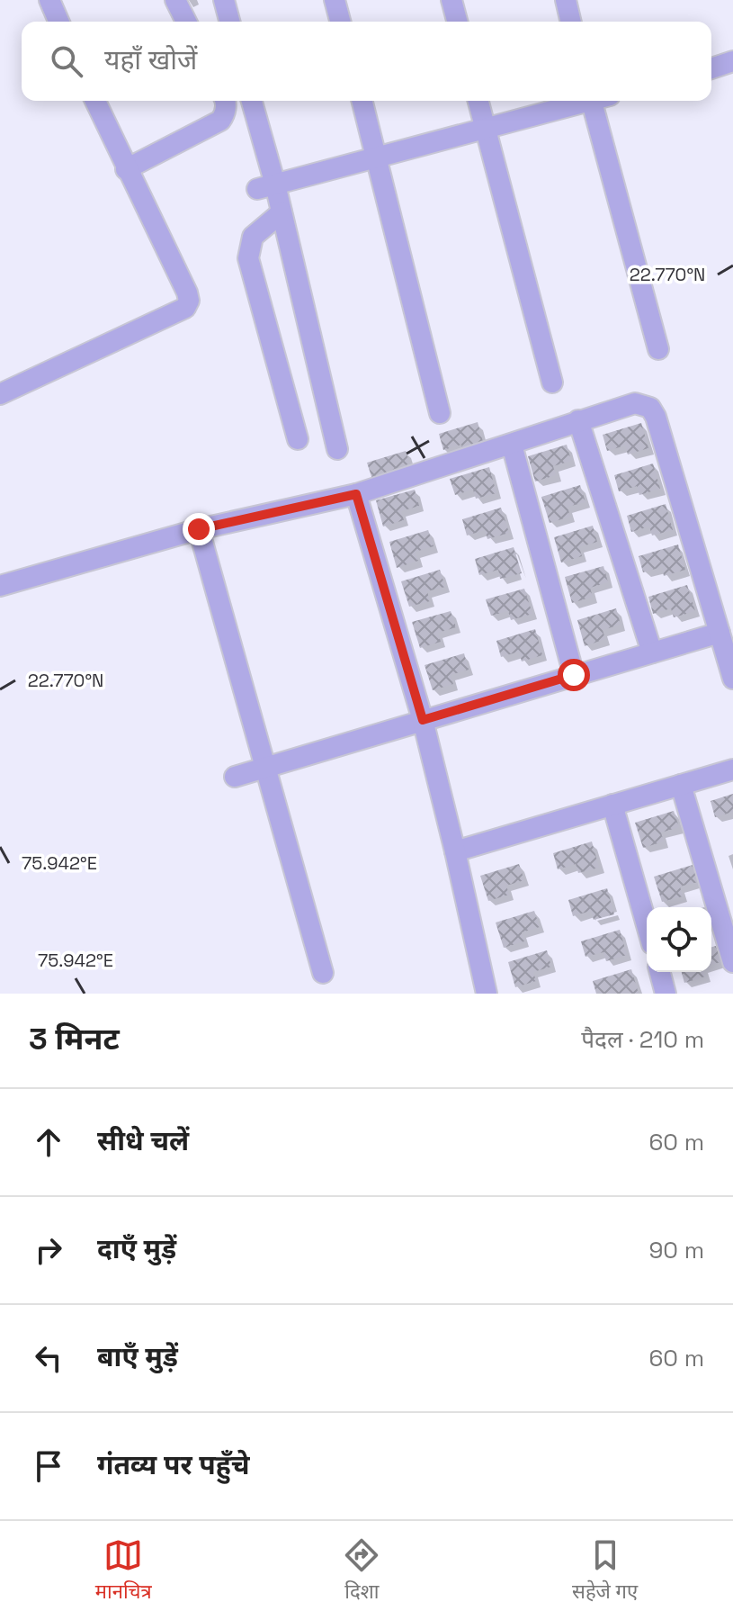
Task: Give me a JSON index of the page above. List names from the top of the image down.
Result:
{
  "page": {
    "search": "यहाँ खोजें",
    "heading": ["3 मिनट", "पैदल · 210 m"],
    "list": [
      ["सीधे चलें", "60 m"],
      ["दाएँ मुड़ें", "90 m"],
      ["बाएँ मुड़ें", "60 m"],
      "गंतव्य पर पहुँचे"
    ],
    "nav": ["मानचित्र", "दिशा", "सहेजे गए"]
  },
  "coordinates": ["22.770°N", "75.942°E"]
}
